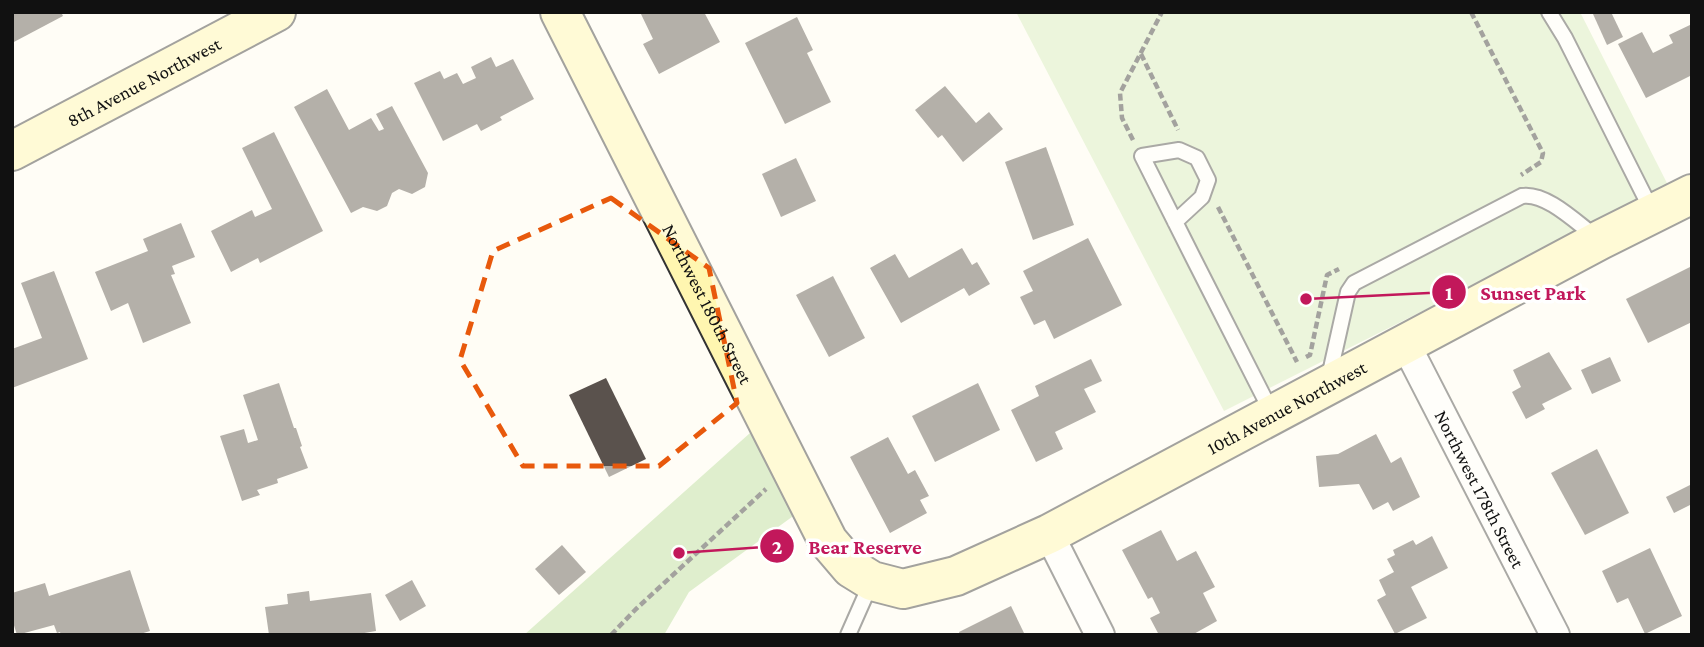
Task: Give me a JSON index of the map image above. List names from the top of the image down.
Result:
{
  "streets": {
    "street": [
      "8th Avenue Northwest",
      "Northwest 180th Street",
      "10th Avenue Northwest",
      "Northwest 178th Street"
    ]
  },
  "crossings": [
    ["Northwest 180th Street", "10th Avenue Northwest"],
    ["10th Avenue Northwest", "Northwest 178th Street"]
  ],
  "places": ["Sunset Park", "Bear Reserve"]
}
